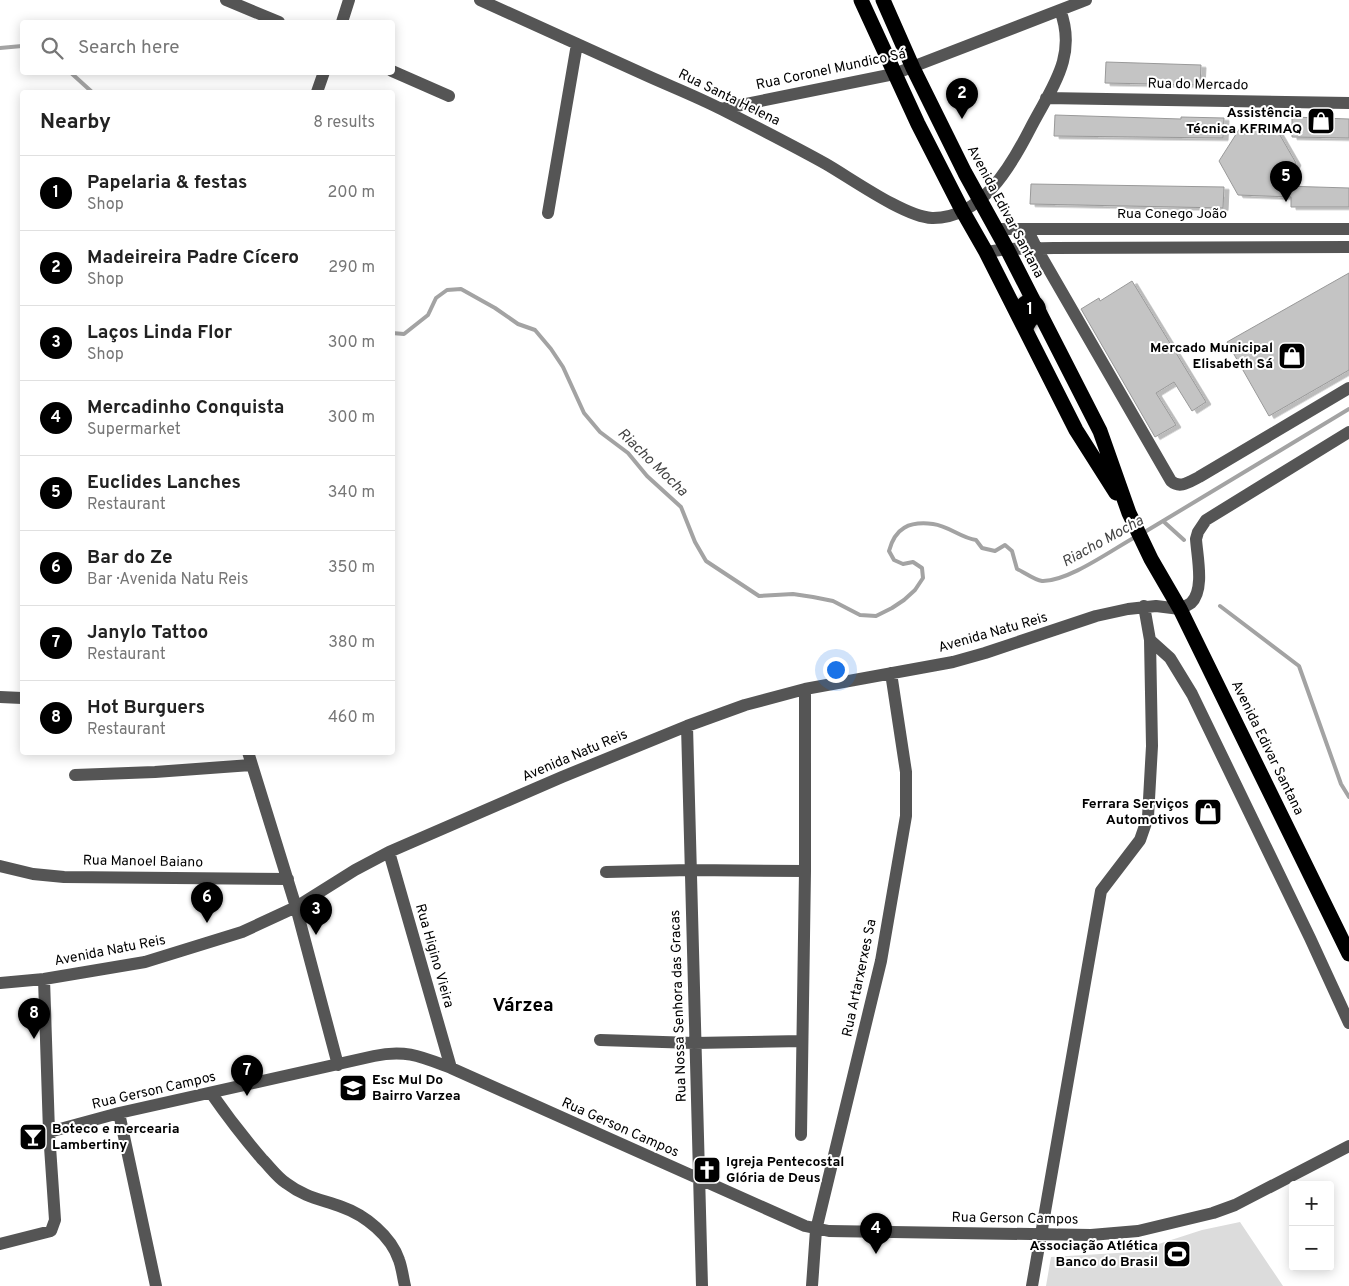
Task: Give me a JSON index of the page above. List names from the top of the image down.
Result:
{
  "streets": {
    "highway": ["Avenida Edivar Santana"],
    "street": [
      "Rua Coronel Mundico Sá",
      "Rua do Mercado",
      "Rua Santa Helena",
      "Rua Conego João",
      "Avenida Natu Reis",
      "Rua Manoel Baiano",
      "Rua Higino Vieira",
      "Rua Artarxerxes Sa",
      "Rua Nossa Senhora das Gracas",
      "Rua Gerson Campos"
    ]
  },
  "crossings": [
    ["Rua Coronel Mundico Sá", "Rua Santa Helena"],
    ["Rua Coronel Mundico Sá", "Avenida Edivar Santana"],
    ["Rua do Mercado", "Rua Santa Helena"],
    ["Rua Santa Helena", "Avenida Edivar Santana"],
    ["Avenida Edivar Santana", "Rua Conego João"],
    ["Avenida Edivar Santana", "Avenida Natu Reis"],
    ["Avenida Natu Reis", "Rua Higino Vieira"],
    ["Avenida Natu Reis", "Rua Artarxerxes Sa"],
    ["Avenida Natu Reis", "Rua Nossa Senhora das Gracas"],
    ["Rua Higino Vieira", "Rua Gerson Campos"],
    ["Rua Artarxerxes Sa", "Rua Gerson Campos"],
    ["Rua Nossa Senhora das Gracas", "Rua Gerson Campos"]
  ],
  "districts": ["Várzea"],
  "water": ["Riacho Mocha"],
  "places": {
    "shop": ["Assistência Técnica KFRIMAQ", "Mercado Municipal Elisabeth Sá", "Ferrara Serviços Automotivos"],
    "school or university": ["Esc Mul Do Bairro Varzea"],
    "bar": ["Boteco e mercearia Lambertiny"],
    "church": ["Igreja Pentecostal Glória de Deus"],
    "sports": ["Associação Atlética Banco do Brasil"]
  },
  "page": {
    "search": "Search here",
    "pins": [
      "2",
      "5",
      "1",
      "6",
      "3",
      "8",
      "7",
      "4"
    ],
    "heading": ["Nearby", "8 results"],
    "list": [
      {
        "mark": "1",
        "name": "Papelaria & festas",
        "note": "Shop",
        "value": "200 m"
      },
      {
        "mark": "2",
        "name": "Madeireira Padre Cícero",
        "note": "Shop",
        "value": "290 m"
      },
      {
        "mark": "3",
        "name": "Laços Linda Flor",
        "note": "Shop",
        "value": "300 m"
      },
      {
        "mark": "4",
        "name": "Mercadinho Conquista",
        "note": "Supermarket",
        "value": "300 m"
      },
      {
        "mark": "5",
        "name": "Euclides Lanches",
        "note": "Restaurant",
        "value": "340 m"
      },
      {
        "mark": "6",
        "name": "Bar do Ze",
        "note": "Bar · Avenida Natu Reis",
        "value": "350 m"
      },
      {
        "mark": "7",
        "name": "Janylo Tattoo",
        "note": "Restaurant",
        "value": "380 m"
      },
      {
        "mark": "8",
        "name": "Hot Burguers",
        "note": "Restaurant",
        "value": "460 m"
      }
    ],
    "map_buttons": ["+", "−"]
  }
}
